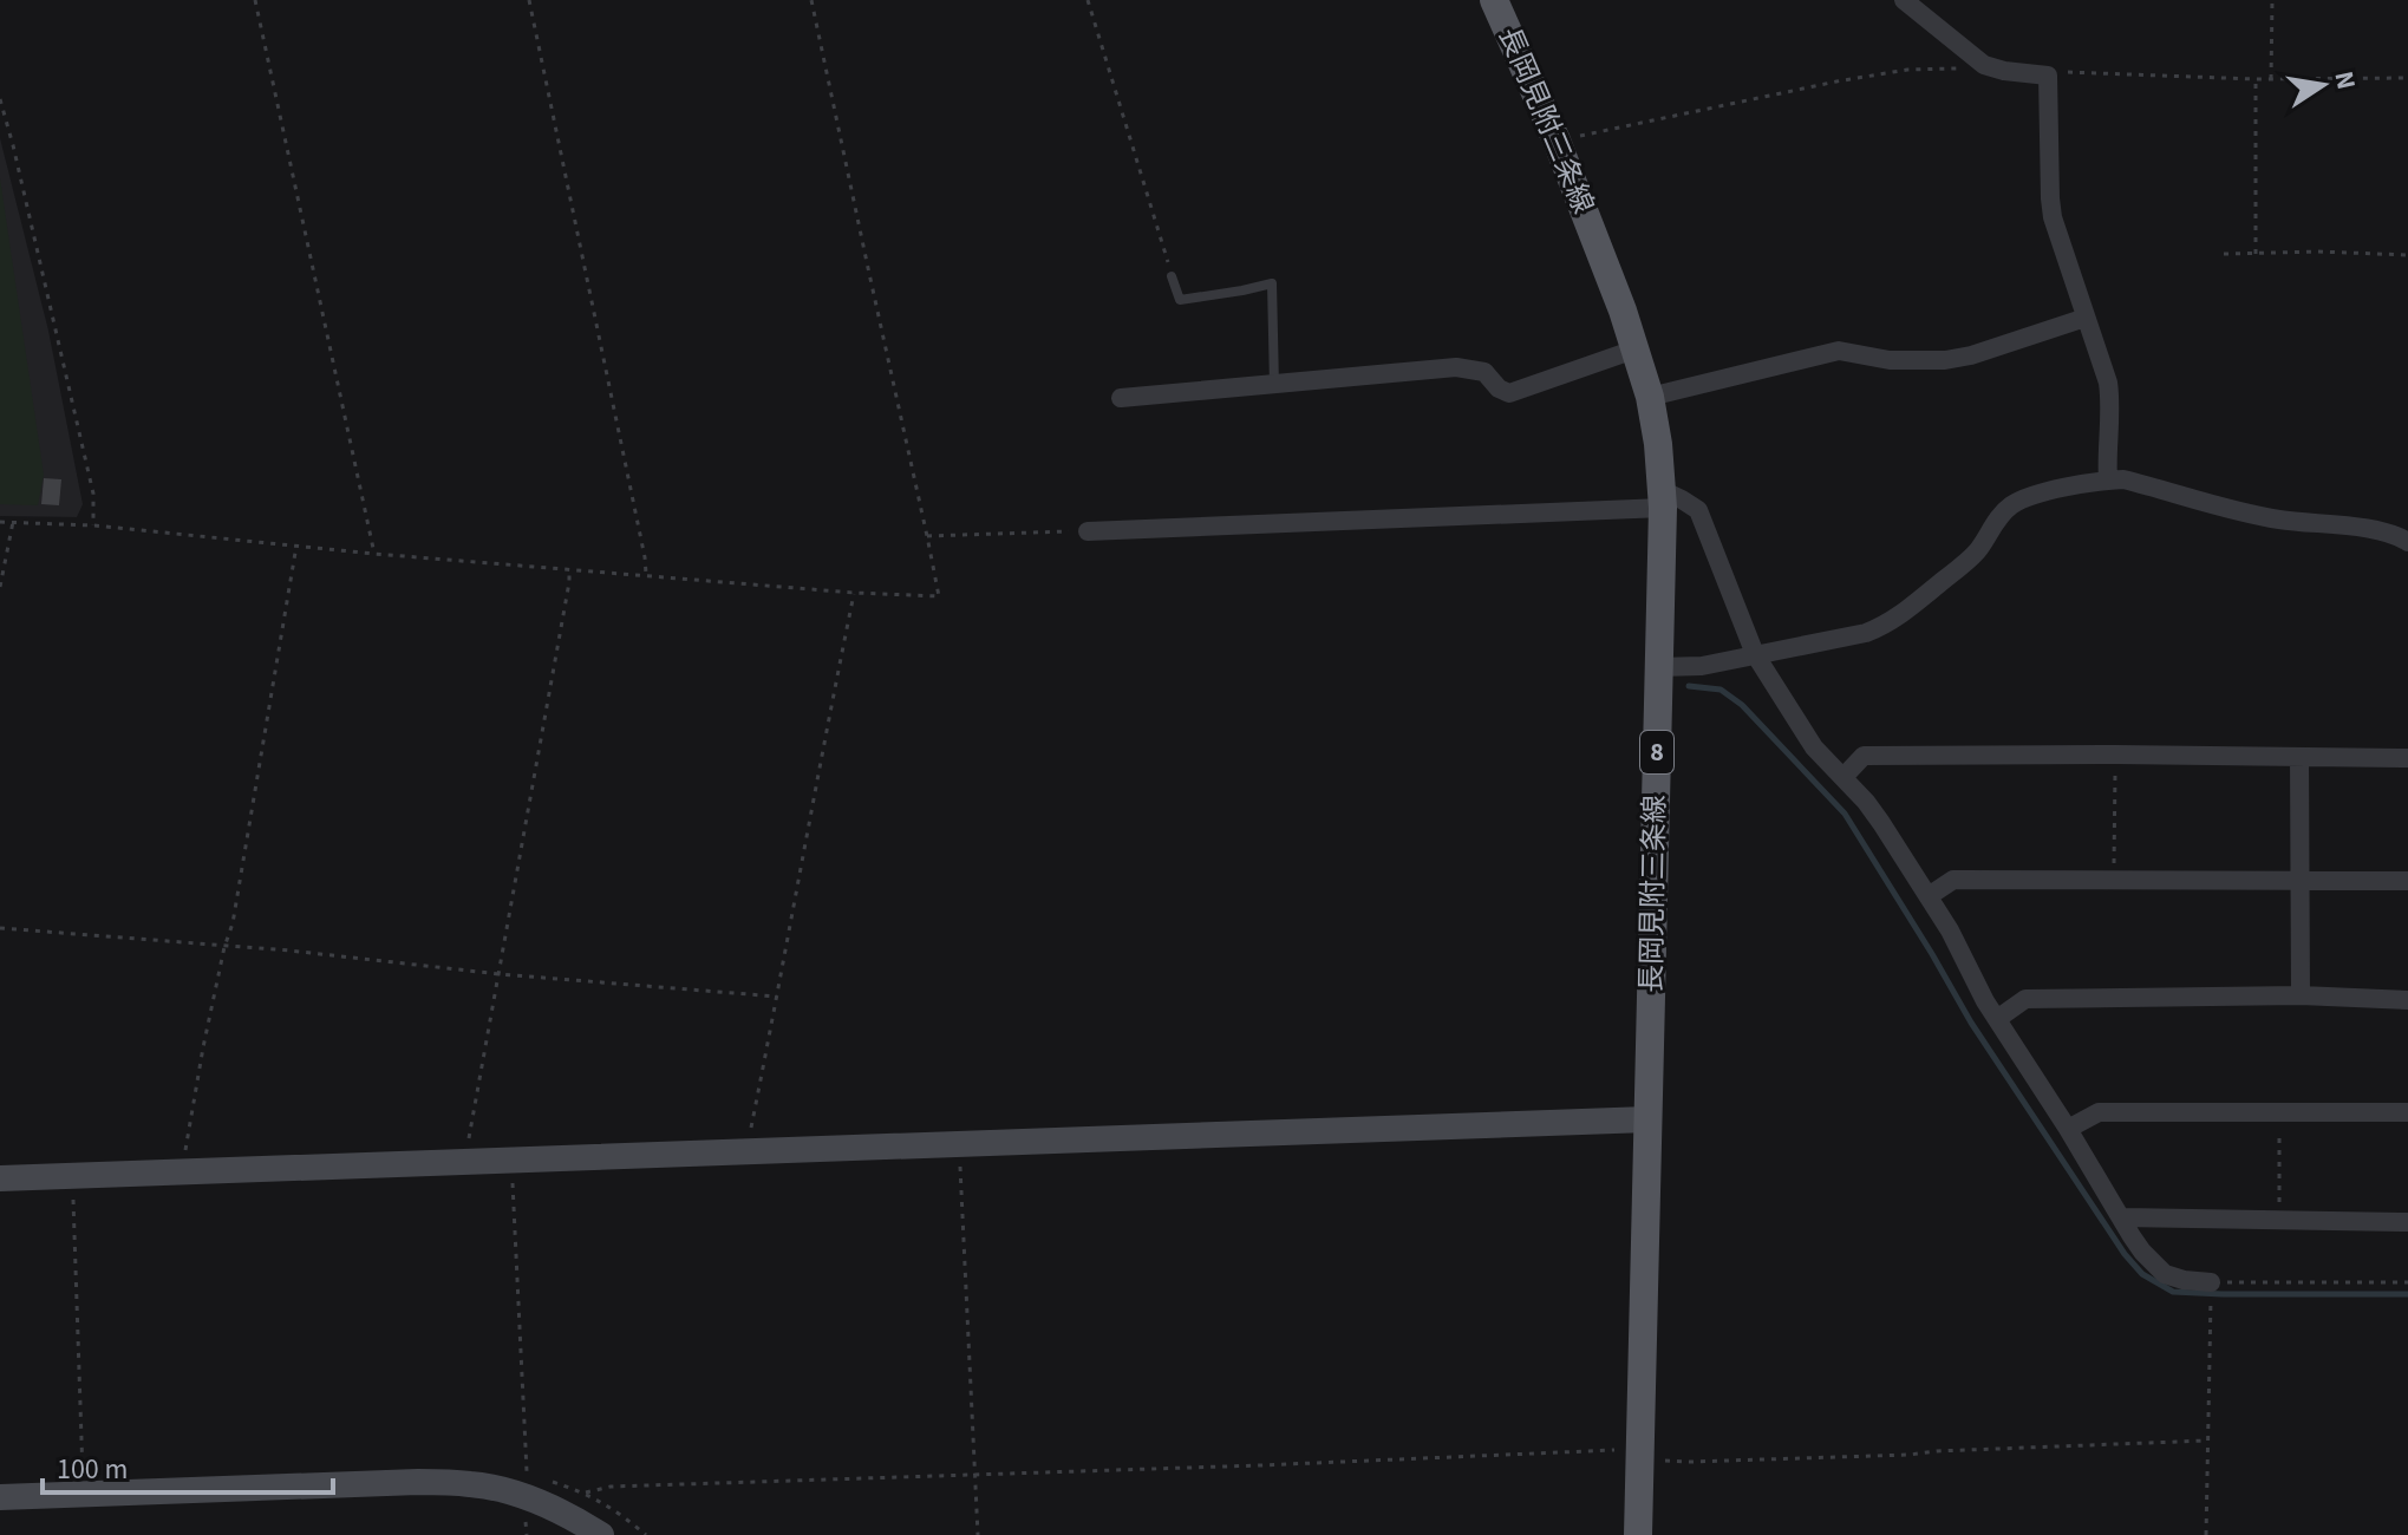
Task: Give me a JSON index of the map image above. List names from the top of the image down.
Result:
{
  "streets": {
    "main road": ["長岡見附三条線", "8"]
  },
  "scale_bar": "100 m",
  "north": "right"
}
